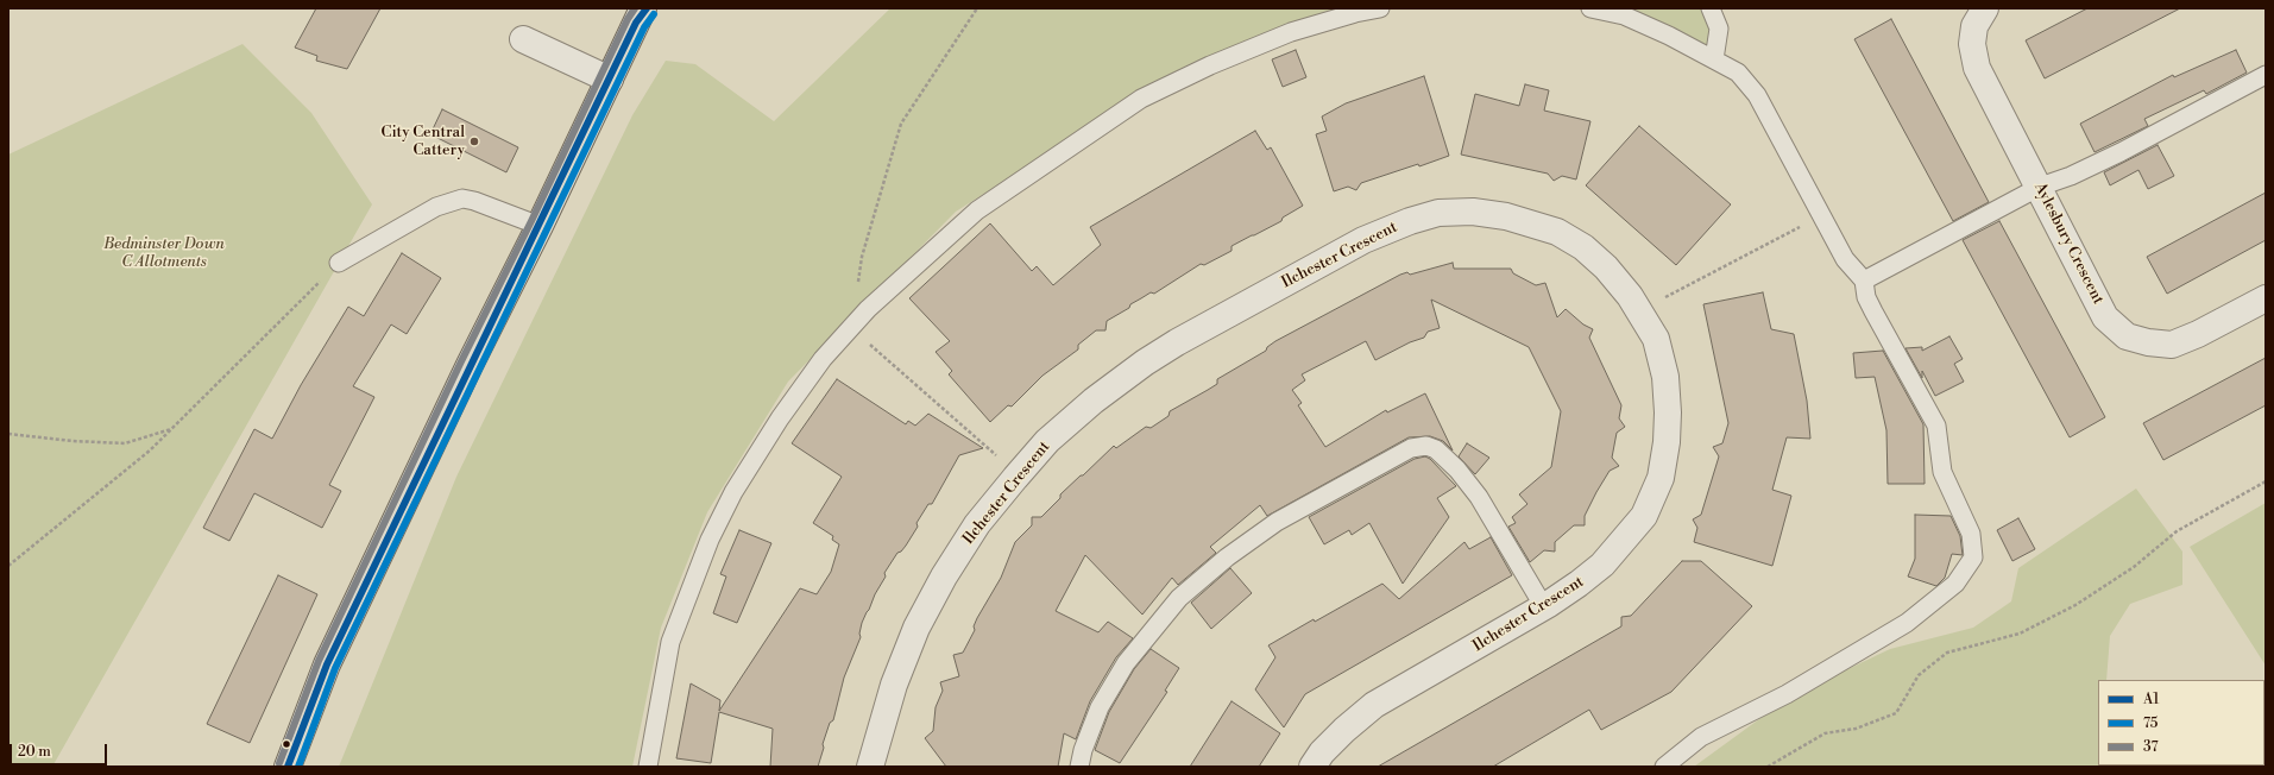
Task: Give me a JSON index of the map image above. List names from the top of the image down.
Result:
{
  "streets": {
    "street": ["Aylesbury Crescent", "Ilchester Crescent"]
  },
  "parks": ["Bedminster Down C Allotments"],
  "places": ["City Central Cattery"],
  "lines": ["transit line A1", "transit line 37", "transit line 75"],
  "legend": ["A1", "75", "37"],
  "scale_bar": "20 m"
}
